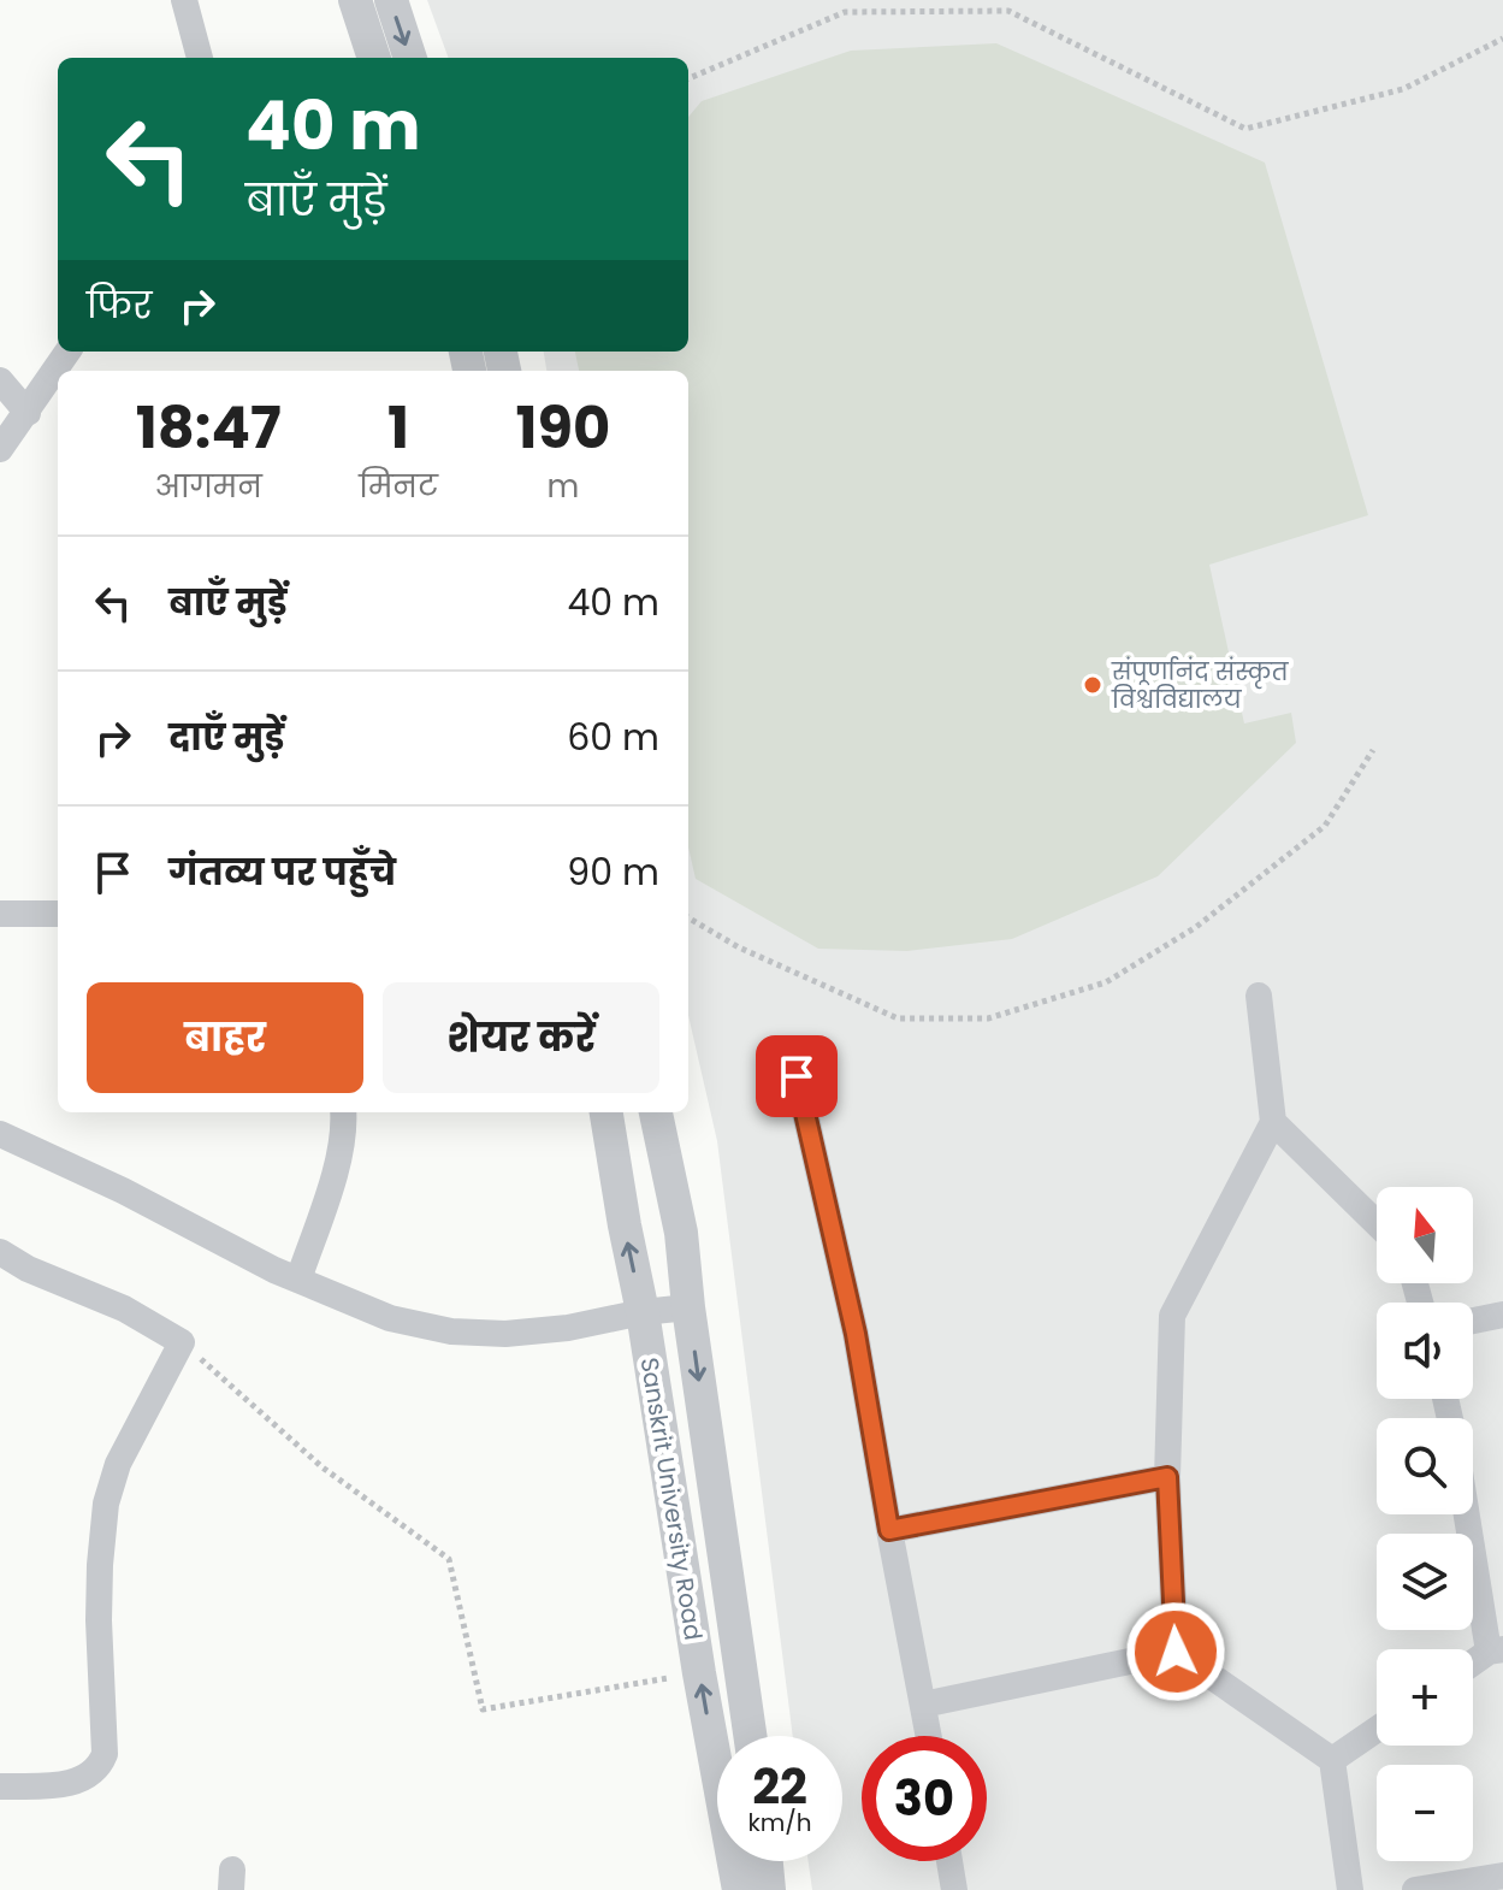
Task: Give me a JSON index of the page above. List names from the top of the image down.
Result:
{
  "streets": {
    "street": ["Sanskrit University Road"]
  },
  "places": ["संपूर्णानंद संस्कृत विश्वविद्यालय"],
  "north": "top",
  "page": {
    "turn": ["40 m", "बाएँ मुड़ें"],
    "then": "फिर",
    "eta": [
      "18:47",
      "आगमन",
      "1",
      "मिनट",
      "190",
      "m"
    ],
    "list": [
      {
        "name": "बाएँ मुड़ें",
        "value": "40 m"
      },
      {
        "name": "दाएँ मुड़ें",
        "value": "60 m"
      },
      {
        "name": "गंतव्य पर पहुँचे",
        "value": "90 m"
      }
    ],
    "buttons": ["बाहर", "शेयर करें"],
    "map_buttons": ["+", "−"],
    "speed": "22 km/h",
    "limit": "30"
  }
}
